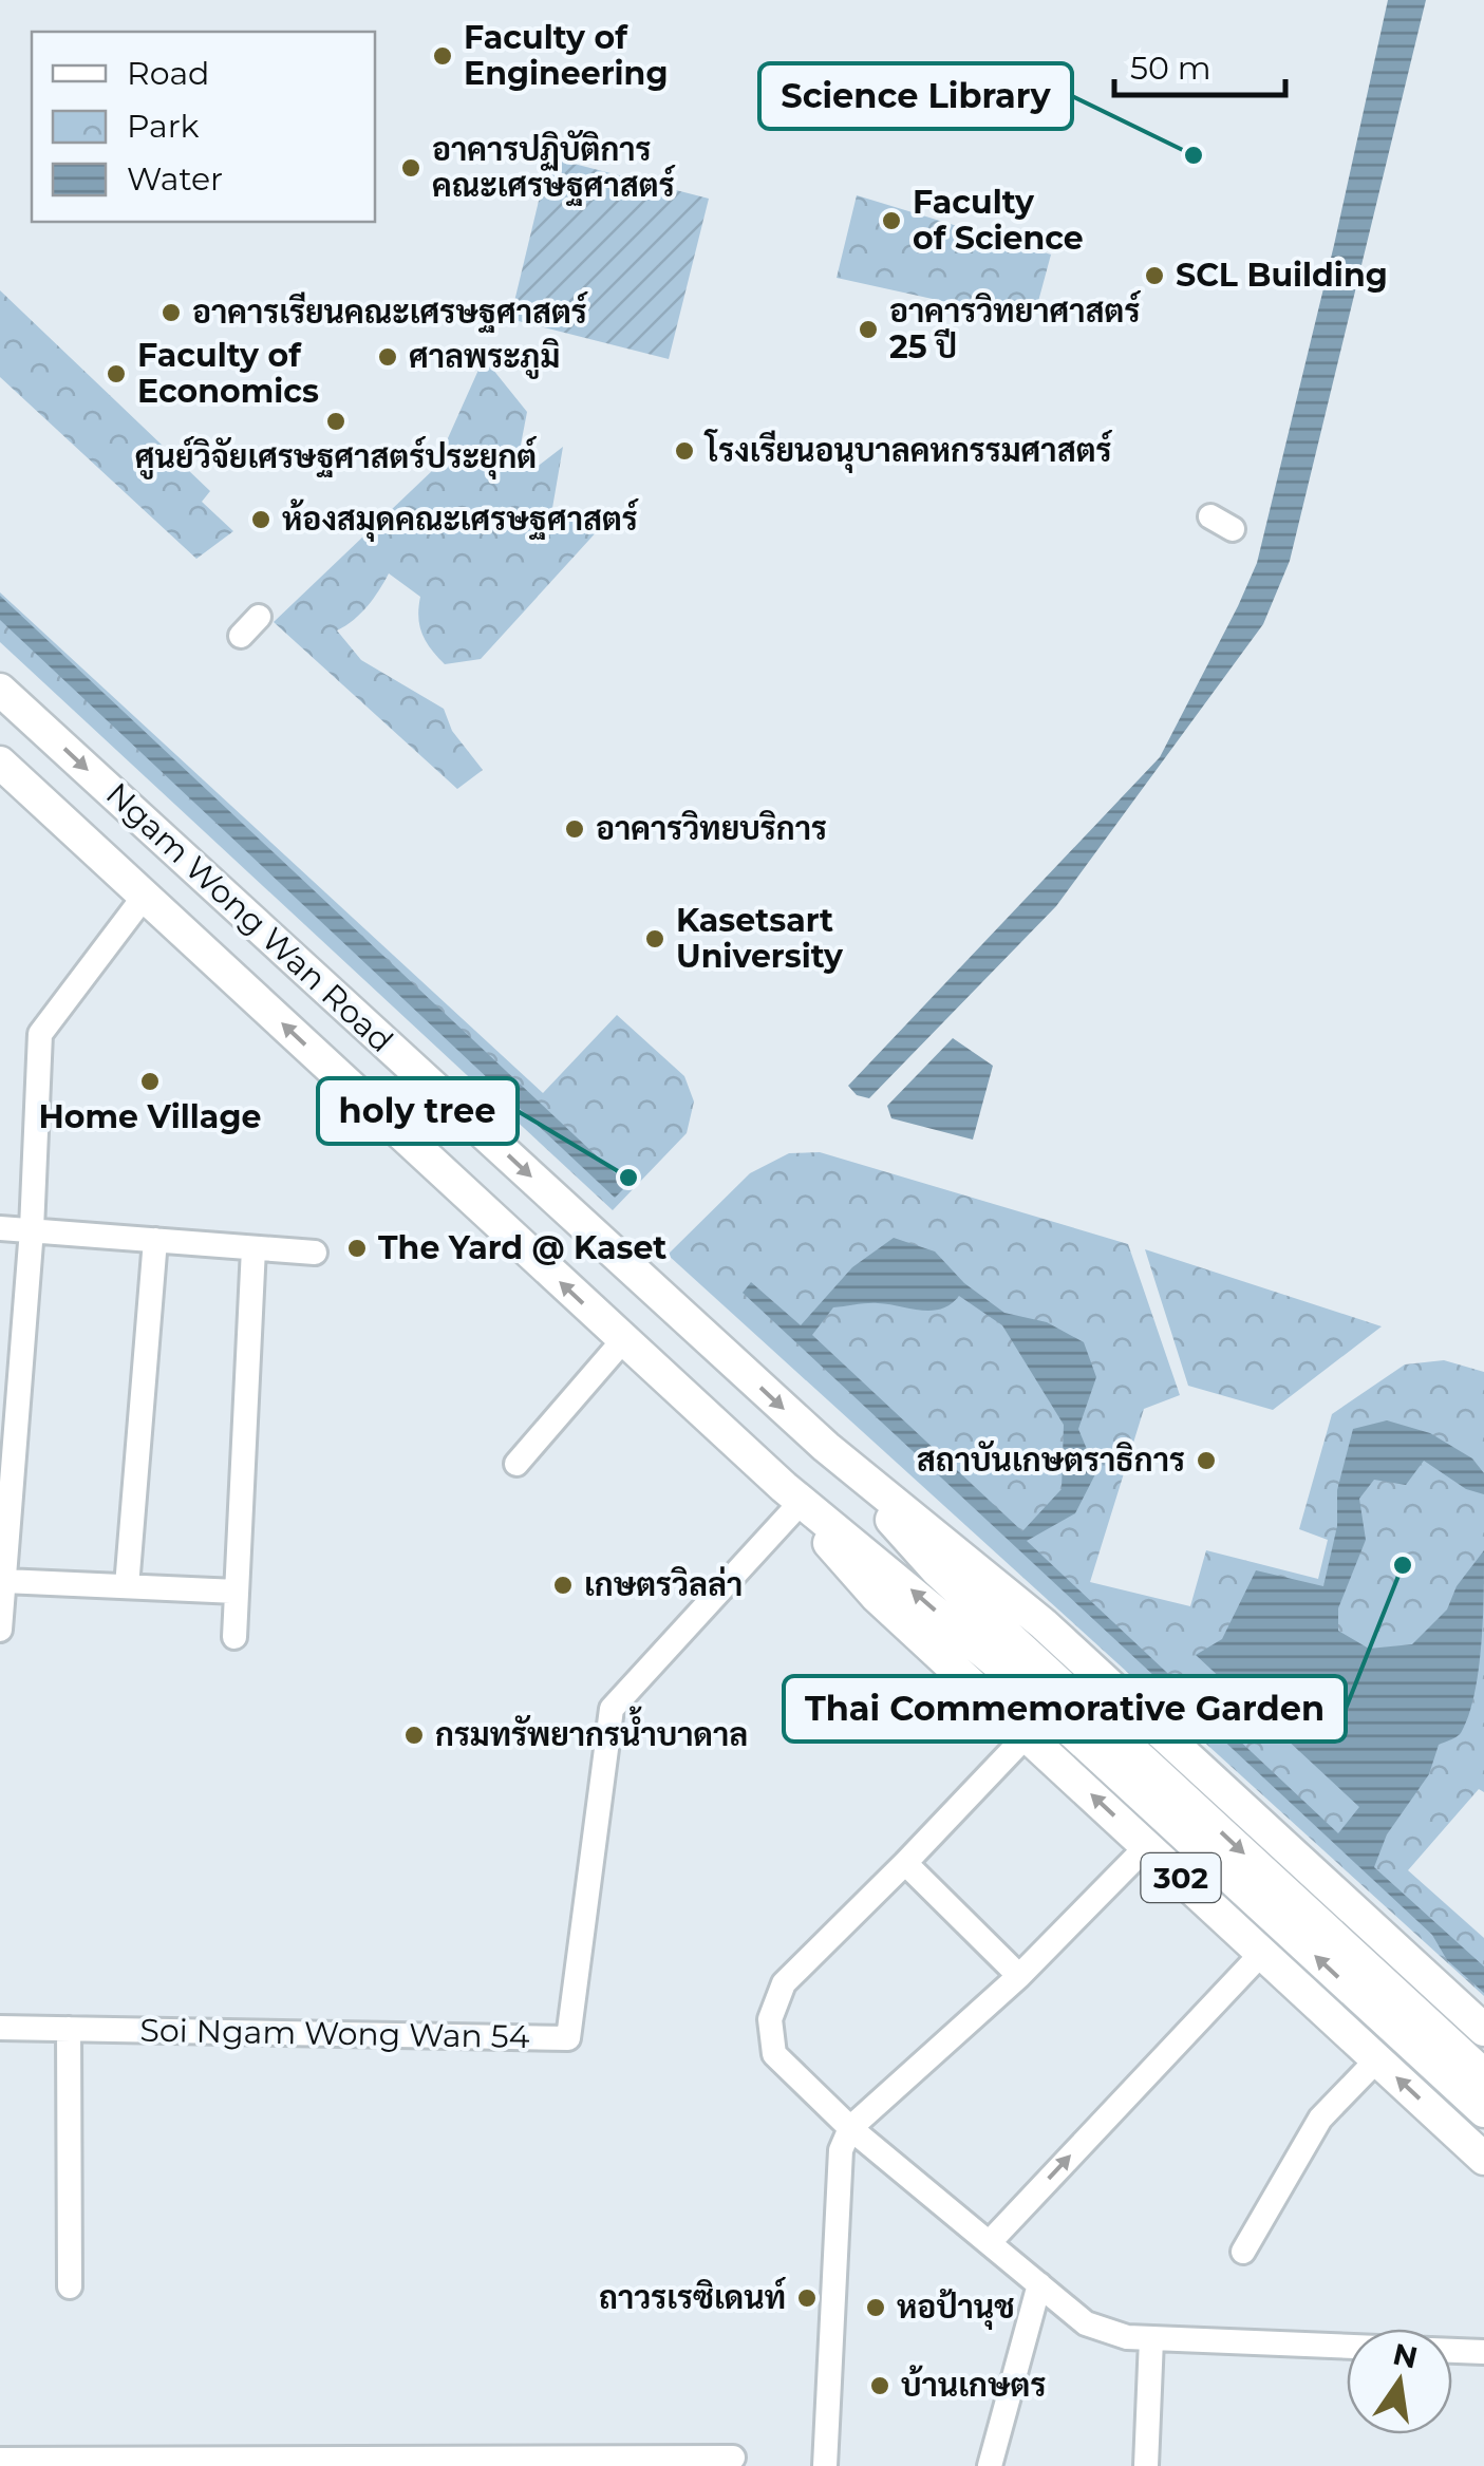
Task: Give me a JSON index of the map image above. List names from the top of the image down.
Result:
{
  "streets": {
    "main road": ["Ngam Wong Wan Road", "302"],
    "street": ["Soi Ngam Wong Wan 54"]
  },
  "crossings": [
    ["Ngam Wong Wan Road", "Soi Ngam Wong Wan 54"]
  ],
  "places": [
    "Faculty of Engineering",
    "Science Library",
    "อาคารปฏิบัติการ คณะเศรษฐศาสตร์",
    "Faculty of Science",
    "SCL Building",
    "อาคารเรียนคณะเศรษฐศาสตร์",
    "อาคารวิทยาศาสตร์ 25 ปี",
    "ศาลพระภูมิ",
    "Faculty of Economics",
    "ศูนย์วิจัยเศรษฐศาสตร์ประยุกต์",
    "โรงเรียนอนุบาลคหกรรมศาสตร์",
    "ห้องสมุดคณะเศรษฐศาสตร์",
    "อาคารวิทยบริการ",
    "Kasetsart University",
    "Home Village",
    "holy tree",
    "The Yard @ Kaset",
    "สถาบันเกษตราธิการ",
    "Thai Commemorative Garden",
    "เกษตรวิลล่า",
    "กรมทรัพยากรน้ำบาดาล",
    "ถาวรเรซิเดนท์",
    "หอป้านุช",
    "บ้านเกษตร"
  ],
  "legend": ["Road", "Park", "Water"],
  "scale_bar": "50 m",
  "north": "top"
}
